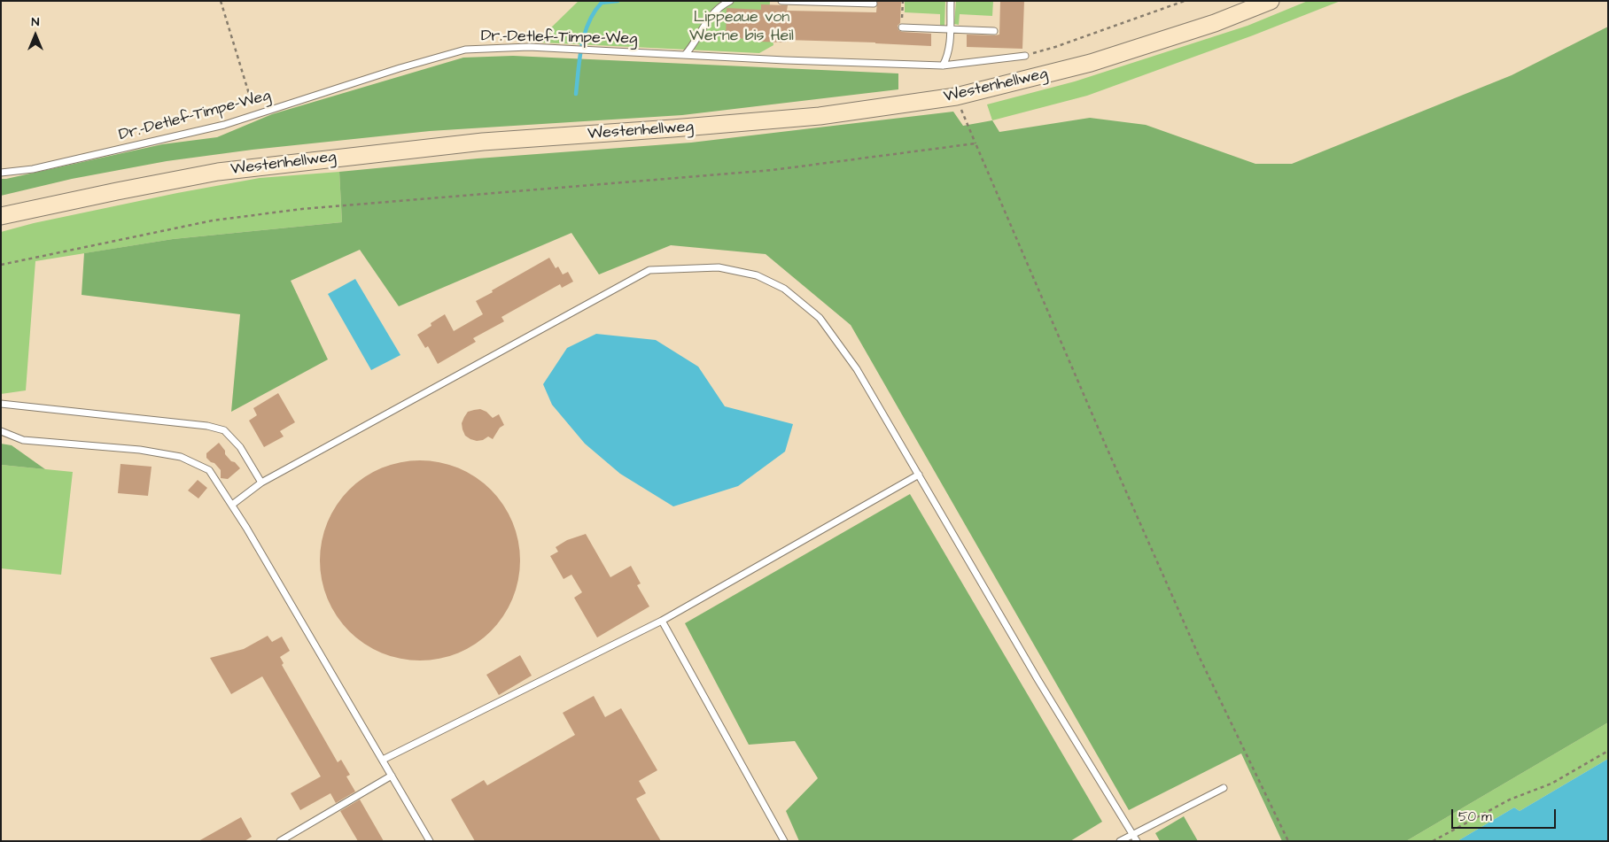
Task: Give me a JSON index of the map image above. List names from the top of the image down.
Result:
{
  "streets": {
    "main road": ["Westenhellweg"],
    "lane": ["Dr.-Detlef-Timpe-Weg"]
  },
  "parks": ["Lippeaue von Werne bis Heil"],
  "scale_bar": "50 m",
  "north": "top"
}
